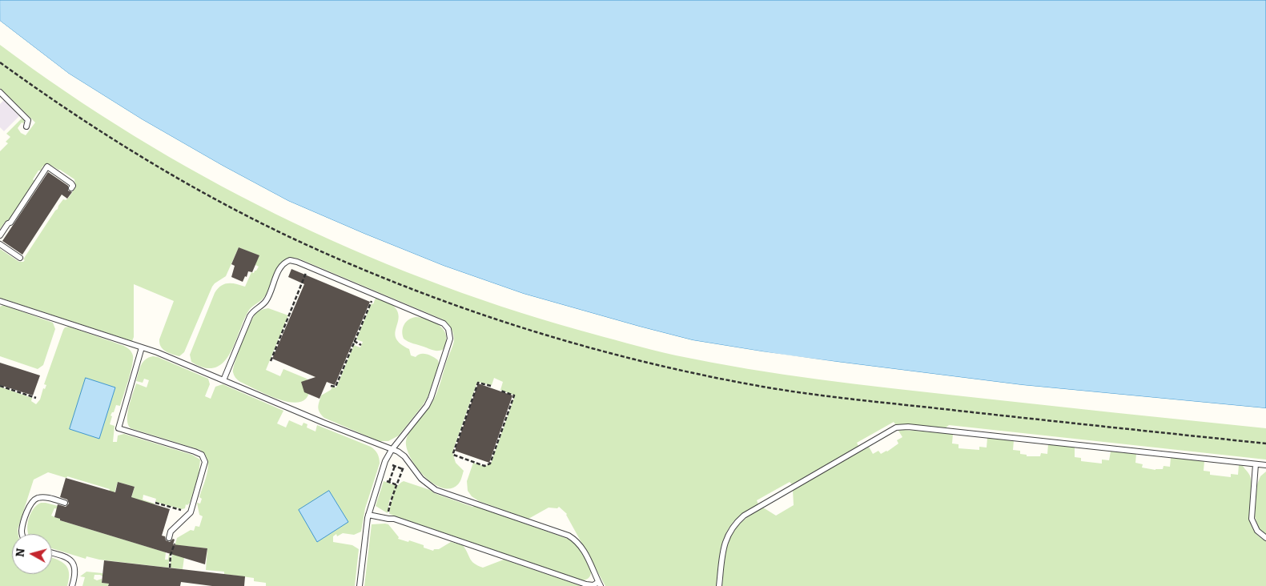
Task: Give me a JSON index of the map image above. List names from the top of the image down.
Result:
{
  "north": "left"
}
